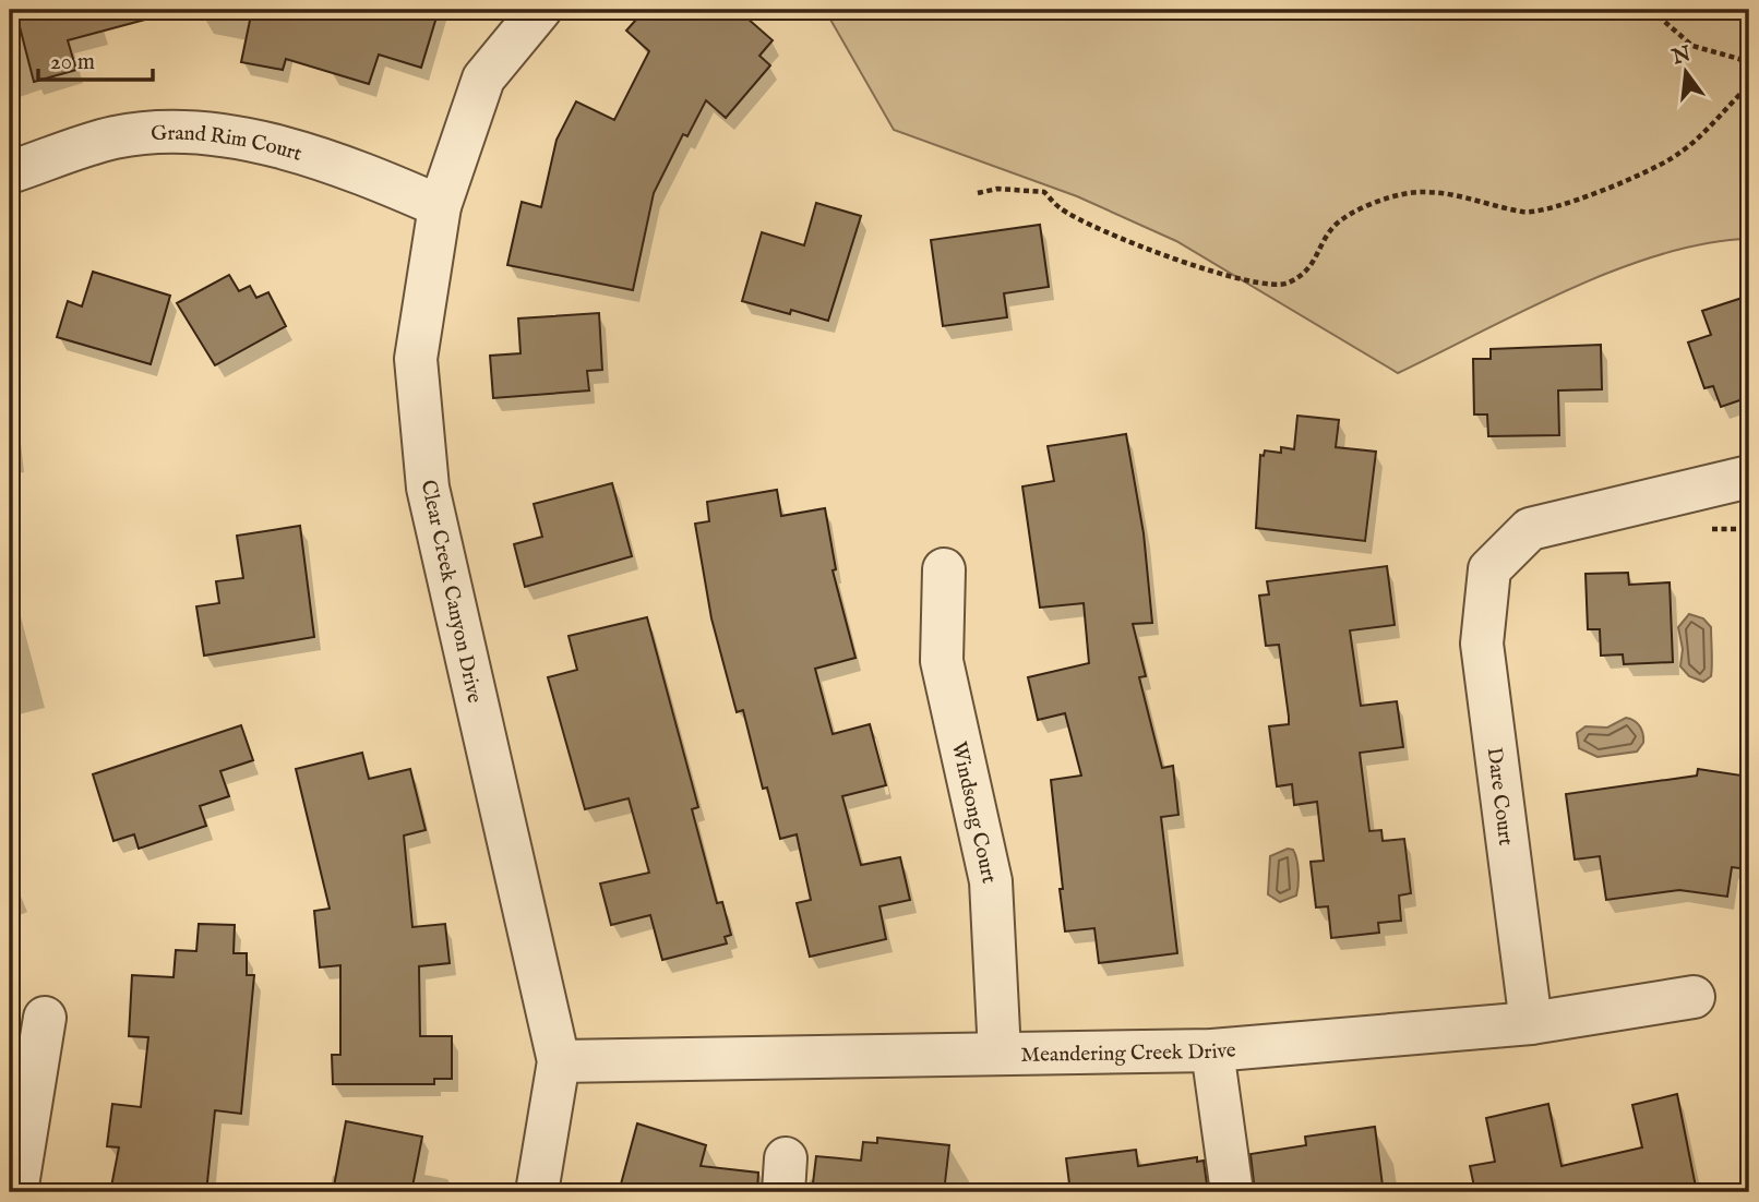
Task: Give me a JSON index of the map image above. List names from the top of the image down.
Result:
{
  "streets": {
    "street": [
      "Grand Rim Court",
      "Clear Creek Canyon Drive",
      "Dare Court",
      "Windsong Court",
      "Meandering Creek Drive"
    ]
  },
  "crossings": [
    ["Grand Rim Court", "Clear Creek Canyon Drive"],
    ["Clear Creek Canyon Drive", "Meandering Creek Drive"],
    ["Dare Court", "Meandering Creek Drive"],
    ["Windsong Court", "Meandering Creek Drive"]
  ],
  "scale_bar": "20 m",
  "north": "top"
}
